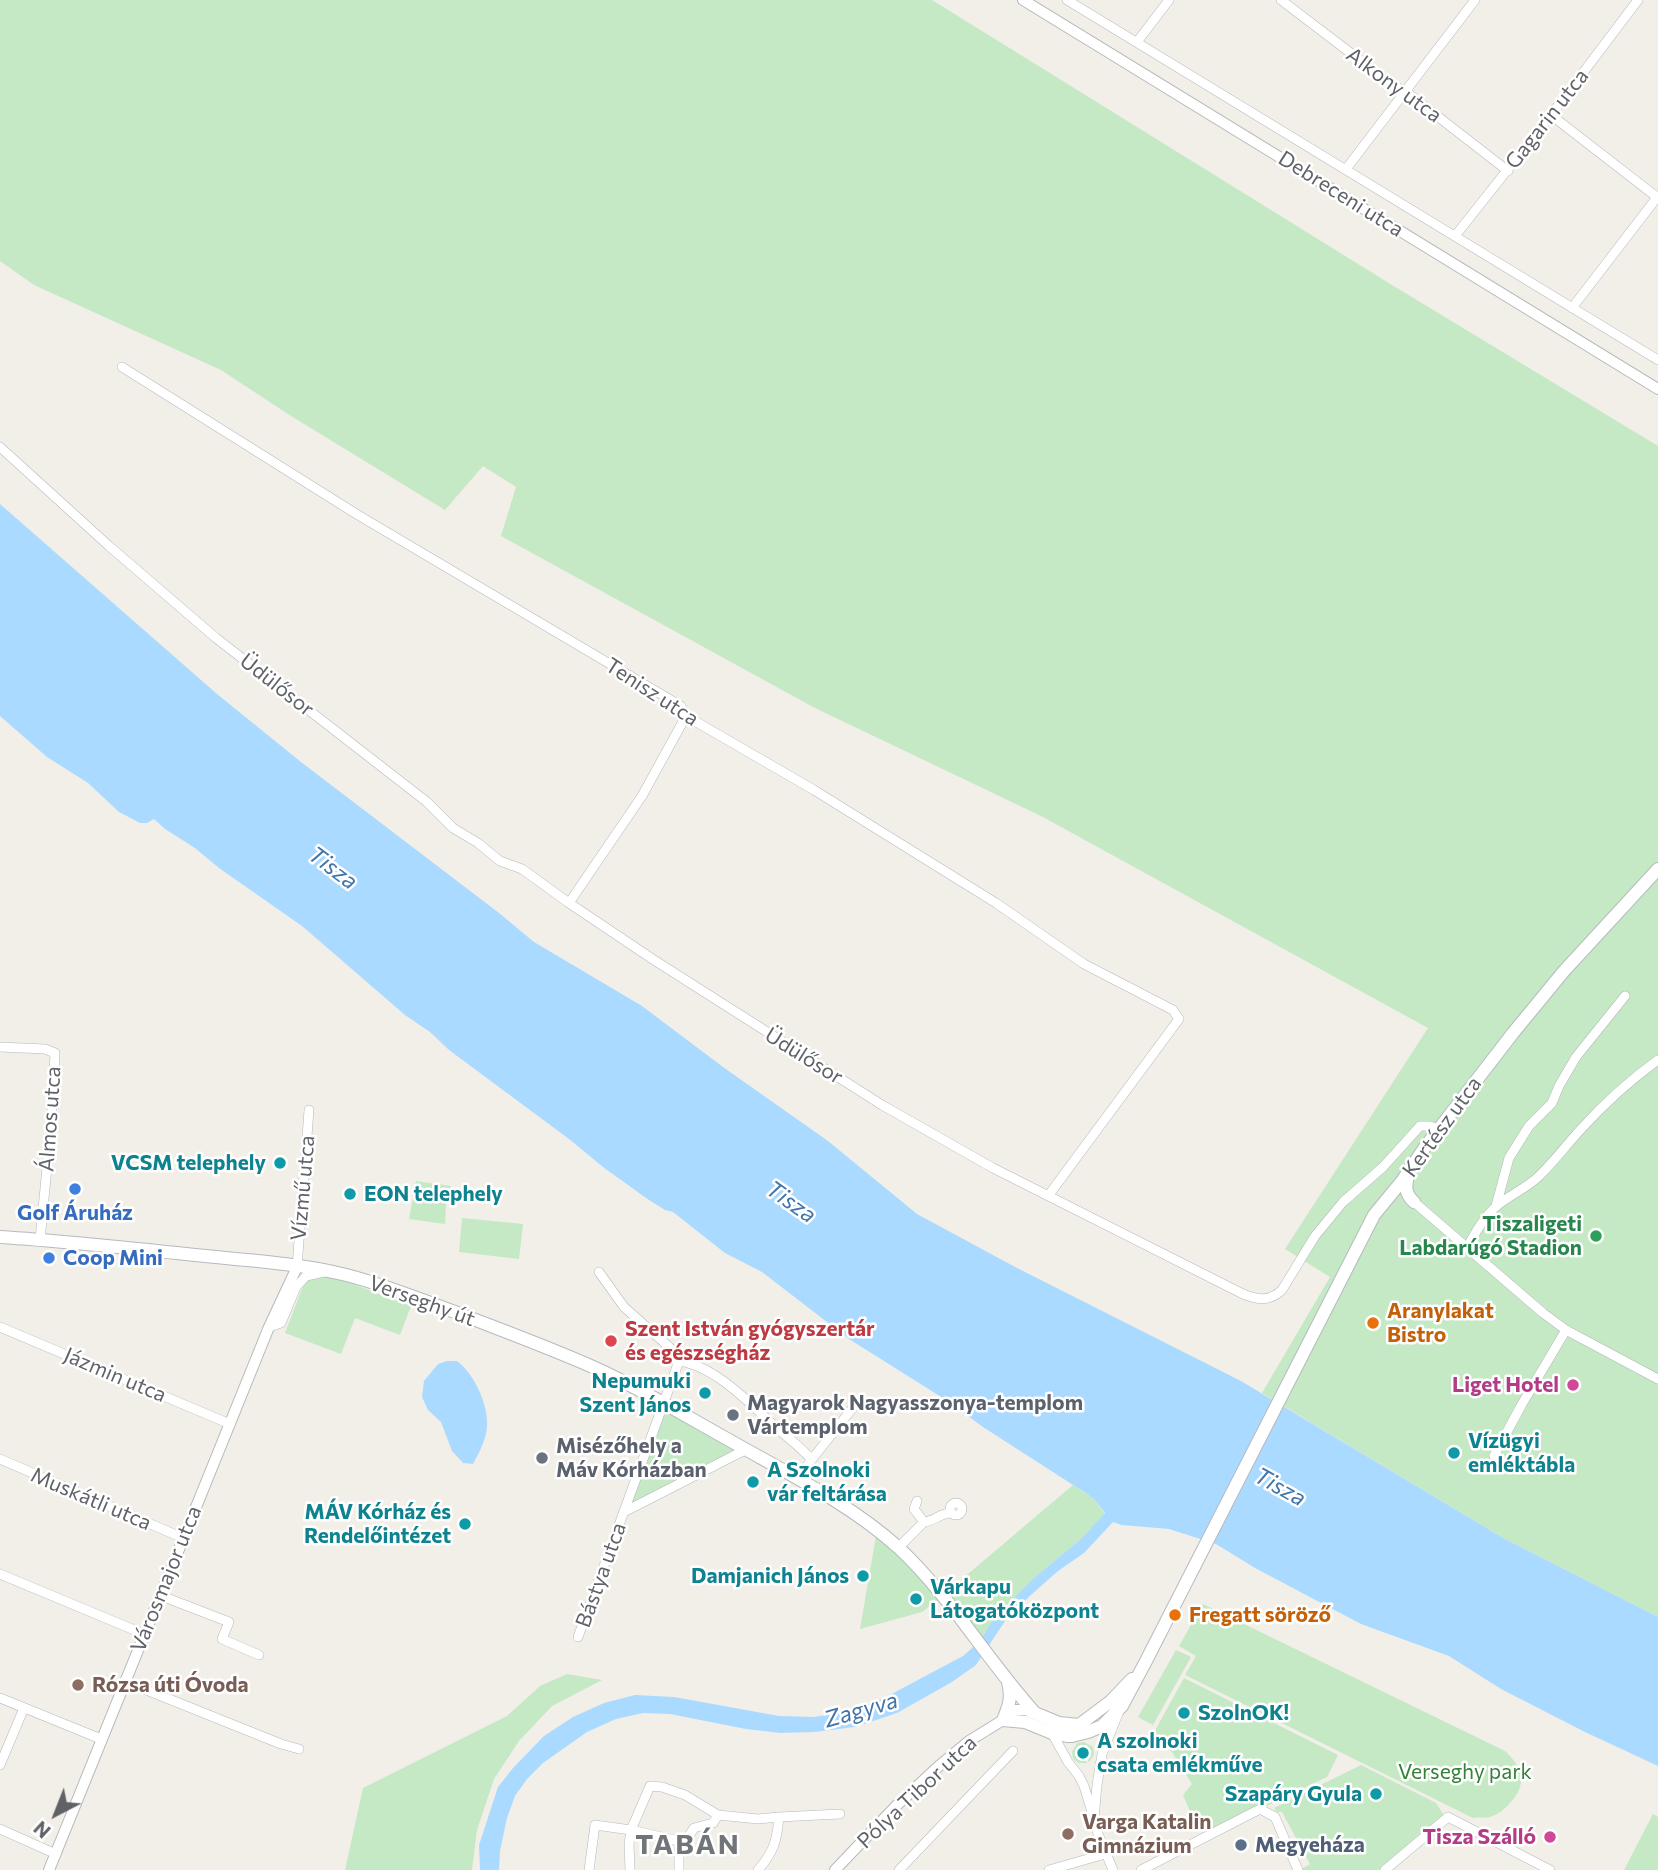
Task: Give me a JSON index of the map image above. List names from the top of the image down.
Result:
{
  "streets": {
    "main road": ["Kertész utca", "Verseghy út"],
    "street": [
      "Alkony utca",
      "Gagarin utca",
      "Debreceni utca",
      "Üdülősor",
      "Tenisz utca",
      "Álmos utca",
      "Vízmű utca",
      "Jázmin utca",
      "Muskátli utca",
      "Bástya utca",
      "Városmajor utca",
      "Pólya Tibor utca"
    ]
  },
  "crossings": [
    ["Alkony utca", "Gagarin utca"],
    ["Gagarin utca", "Debreceni utca"],
    ["Üdülősor", "Tenisz utca"],
    ["Üdülősor", "Kertész utca"],
    ["Álmos utca", "Verseghy út"],
    ["Vízmű utca", "Verseghy út"],
    ["Vízmű utca", "Városmajor utca"],
    ["Verseghy út", "Bástya utca"],
    ["Verseghy út", "Városmajor utca"],
    ["Verseghy út", "Pólya Tibor utca"],
    ["Jázmin utca", "Városmajor utca"],
    ["Muskátli utca", "Városmajor utca"]
  ],
  "districts": ["TABÁN"],
  "water": ["Tisza", "Zagyva"],
  "parks": ["Verseghy park"],
  "places": [
    "VCSM telephely",
    "Golf Áruház",
    "EON telephely",
    "Tiszaligeti Labdarúgó Stadion",
    "Coop Mini",
    "Aranylakat Bistro",
    "Szent István gyógyszertár és egészségház",
    "Liget Hotel",
    "Nepumuki Szent János",
    "Magyarok Nagyasszonya-templom Vártemplom",
    "Vízügyi emléktábla",
    "Misézőhely a Máv Kórházban",
    "A Szolnoki vár feltárása",
    "MÁV Kórház és Rendelőintézet",
    "Damjanich János",
    "Várkapu Látogatóközpont",
    "Fregatt söröző",
    "Rózsa úti Óvoda",
    "SzolnOK!",
    "A szolnoki csata emlékműve",
    "Szapáry Gyula",
    "Varga Katalin Gimnázium",
    "Tisza Szálló",
    "Megyeháza"
  ],
  "north": "bottom left"
}
